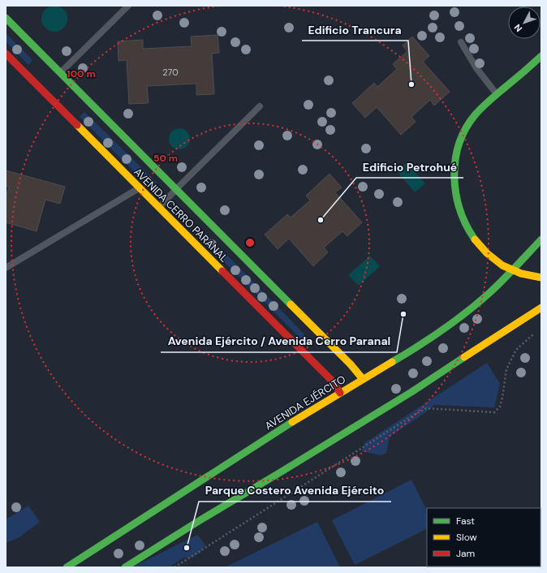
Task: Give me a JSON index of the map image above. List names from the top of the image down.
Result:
{
  "streets": {
    "main road": ["AVENIDA CERRO PARANAL", "AVENIDA EJÉRCITO"]
  },
  "crossings": [
    ["AVENIDA CERRO PARANAL", "AVENIDA EJÉRCITO"]
  ],
  "places": [
    "Edificio Trancura",
    "Edificio Petrohué",
    "Avenida Ejército / Avenida Cerro Paranal",
    "Parque Costero Avenida Ejército"
  ],
  "house_numbers": ["270"],
  "legend": ["Fast", "Slow", "Jam"],
  "north": "bottom left",
  "rings": ["100 m", "50 m"]
}
